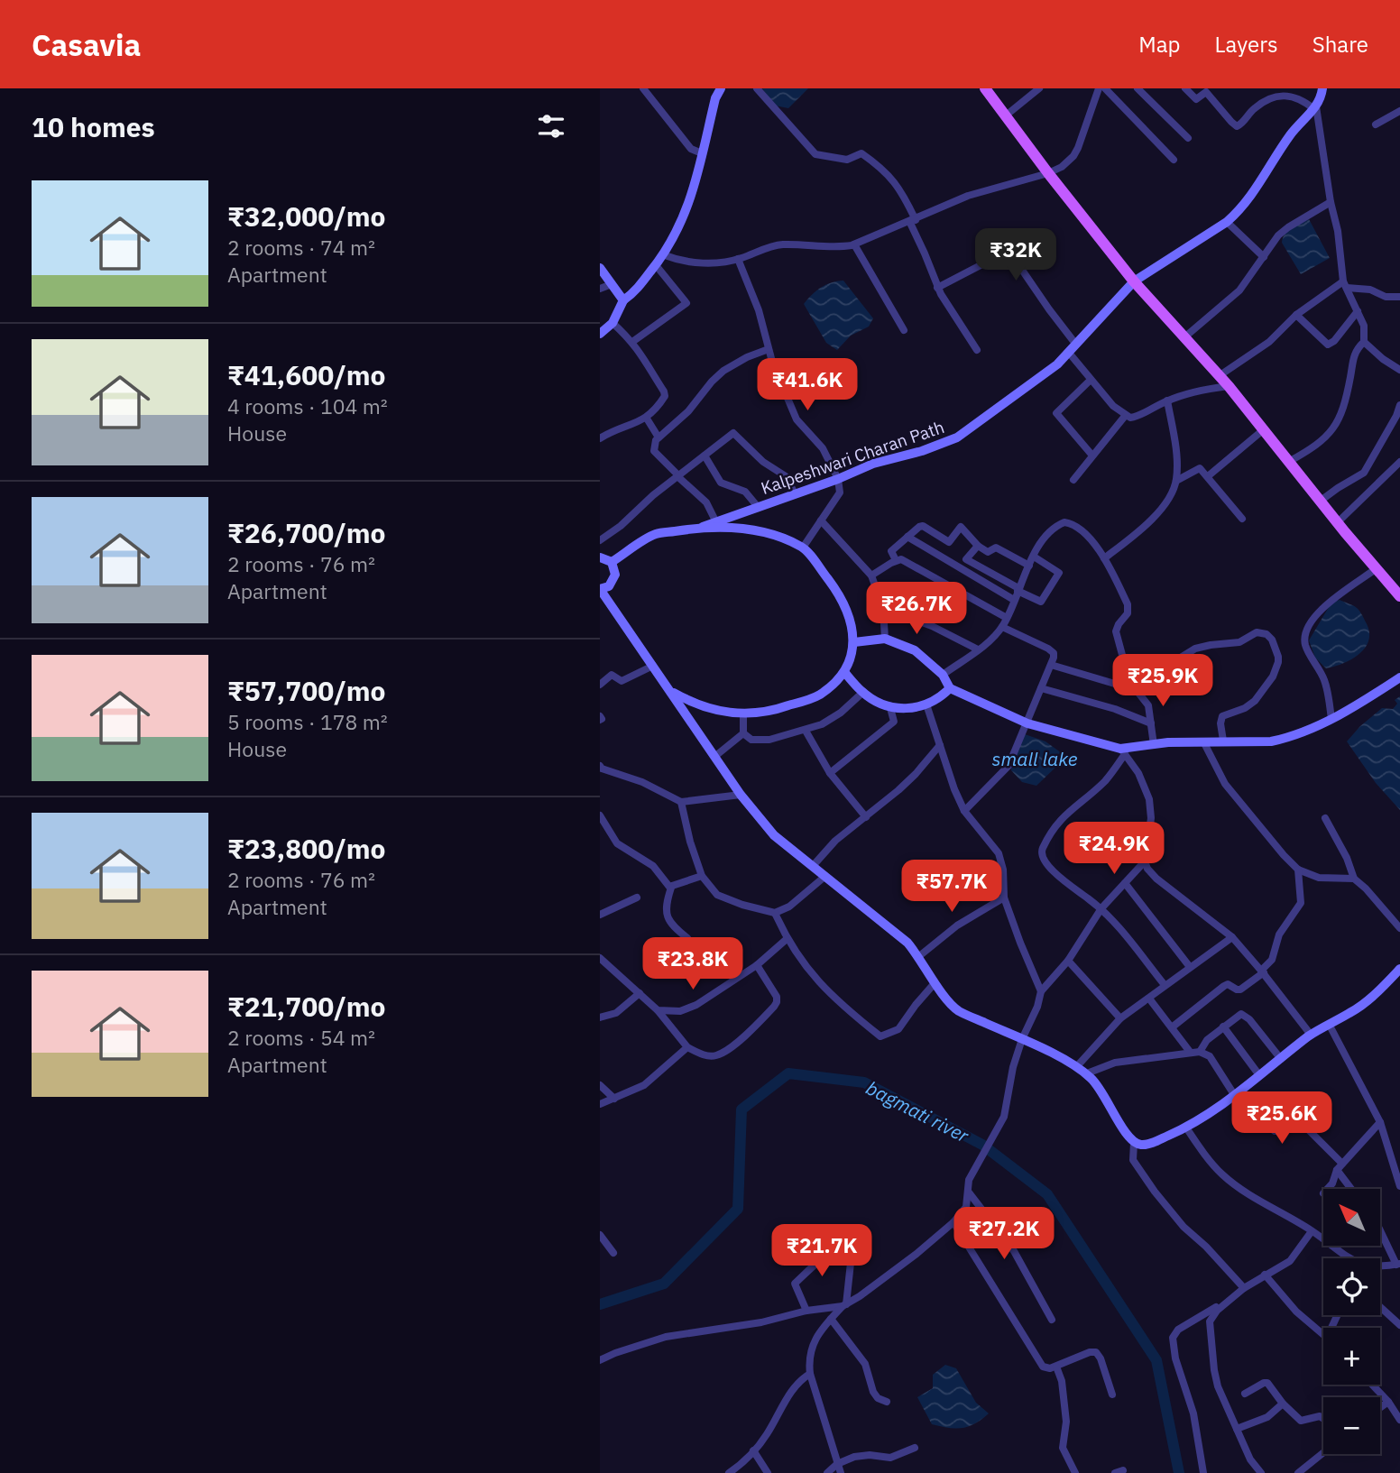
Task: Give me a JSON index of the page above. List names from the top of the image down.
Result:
{
  "streets": {
    "street": ["Kalpeshwari Charan Path"]
  },
  "water": ["small lake", "bagmati river"],
  "north": "top left",
  "page": {
    "header": "Casavia",
    "nav": ["Map", "Layers", "Share"],
    "heading": "10 homes",
    "list": [
      {
        "name": "₹32,000/mo",
        "note": "2 rooms · 74 m² · Apartment"
      },
      {
        "name": "₹41,600/mo",
        "note": "4 rooms · 104 m² · House"
      },
      {
        "name": "₹26,700/mo",
        "note": "2 rooms · 76 m² · Apartment"
      },
      {
        "name": "₹57,700/mo",
        "note": "5 rooms · 178 m² · House"
      },
      {
        "name": "₹23,800/mo",
        "note": "2 rooms · 76 m² · Apartment"
      },
      {
        "name": "₹21,700/mo",
        "note": "2 rooms · 54 m² · Apartment"
      }
    ],
    "price": [
      "₹32K",
      "₹41.6K",
      "₹26.7K",
      "₹25.9K",
      "₹24.9K",
      "₹57.7K",
      "₹23.8K",
      "₹25.6K",
      "₹27.2K",
      "₹21.7K"
    ],
    "map_buttons": ["+", "−"]
  }
}
